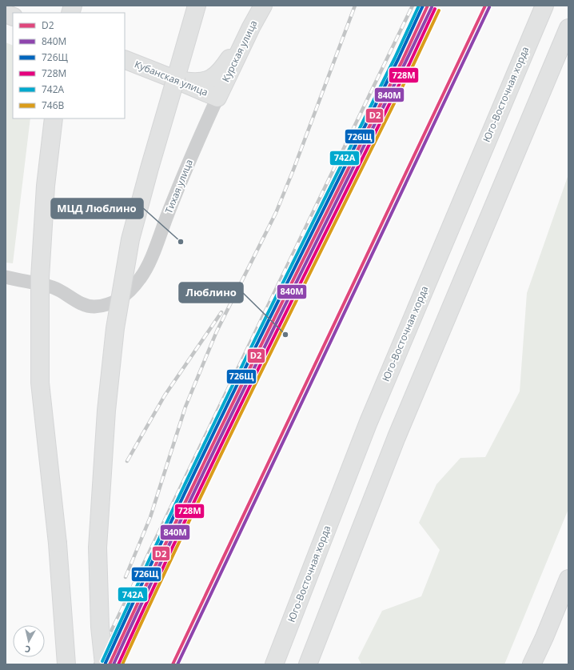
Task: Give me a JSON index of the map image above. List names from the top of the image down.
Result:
{
  "streets": {
    "main road": ["Курская улица", "Кубанская улица", "Юго-Восточная хорда"],
    "street": ["Тихая улица"]
  },
  "crossings": [
    ["Курская улица", "Кубанская улица"],
    ["Курская улица", "Тихая улица"],
    ["Кубанская улица", "Тихая улица"]
  ],
  "places": ["МЦД Люблино", "Люблино"],
  "lines": [
    "transit line D2",
    "transit line 726Щ",
    "transit line 742А",
    "transit line 840М",
    "transit line 728М",
    "transit line 746В"
  ],
  "legend": [
    "D2",
    "840М",
    "726Щ",
    "728М",
    "742А",
    "746В"
  ],
  "north": "bottom"
}
